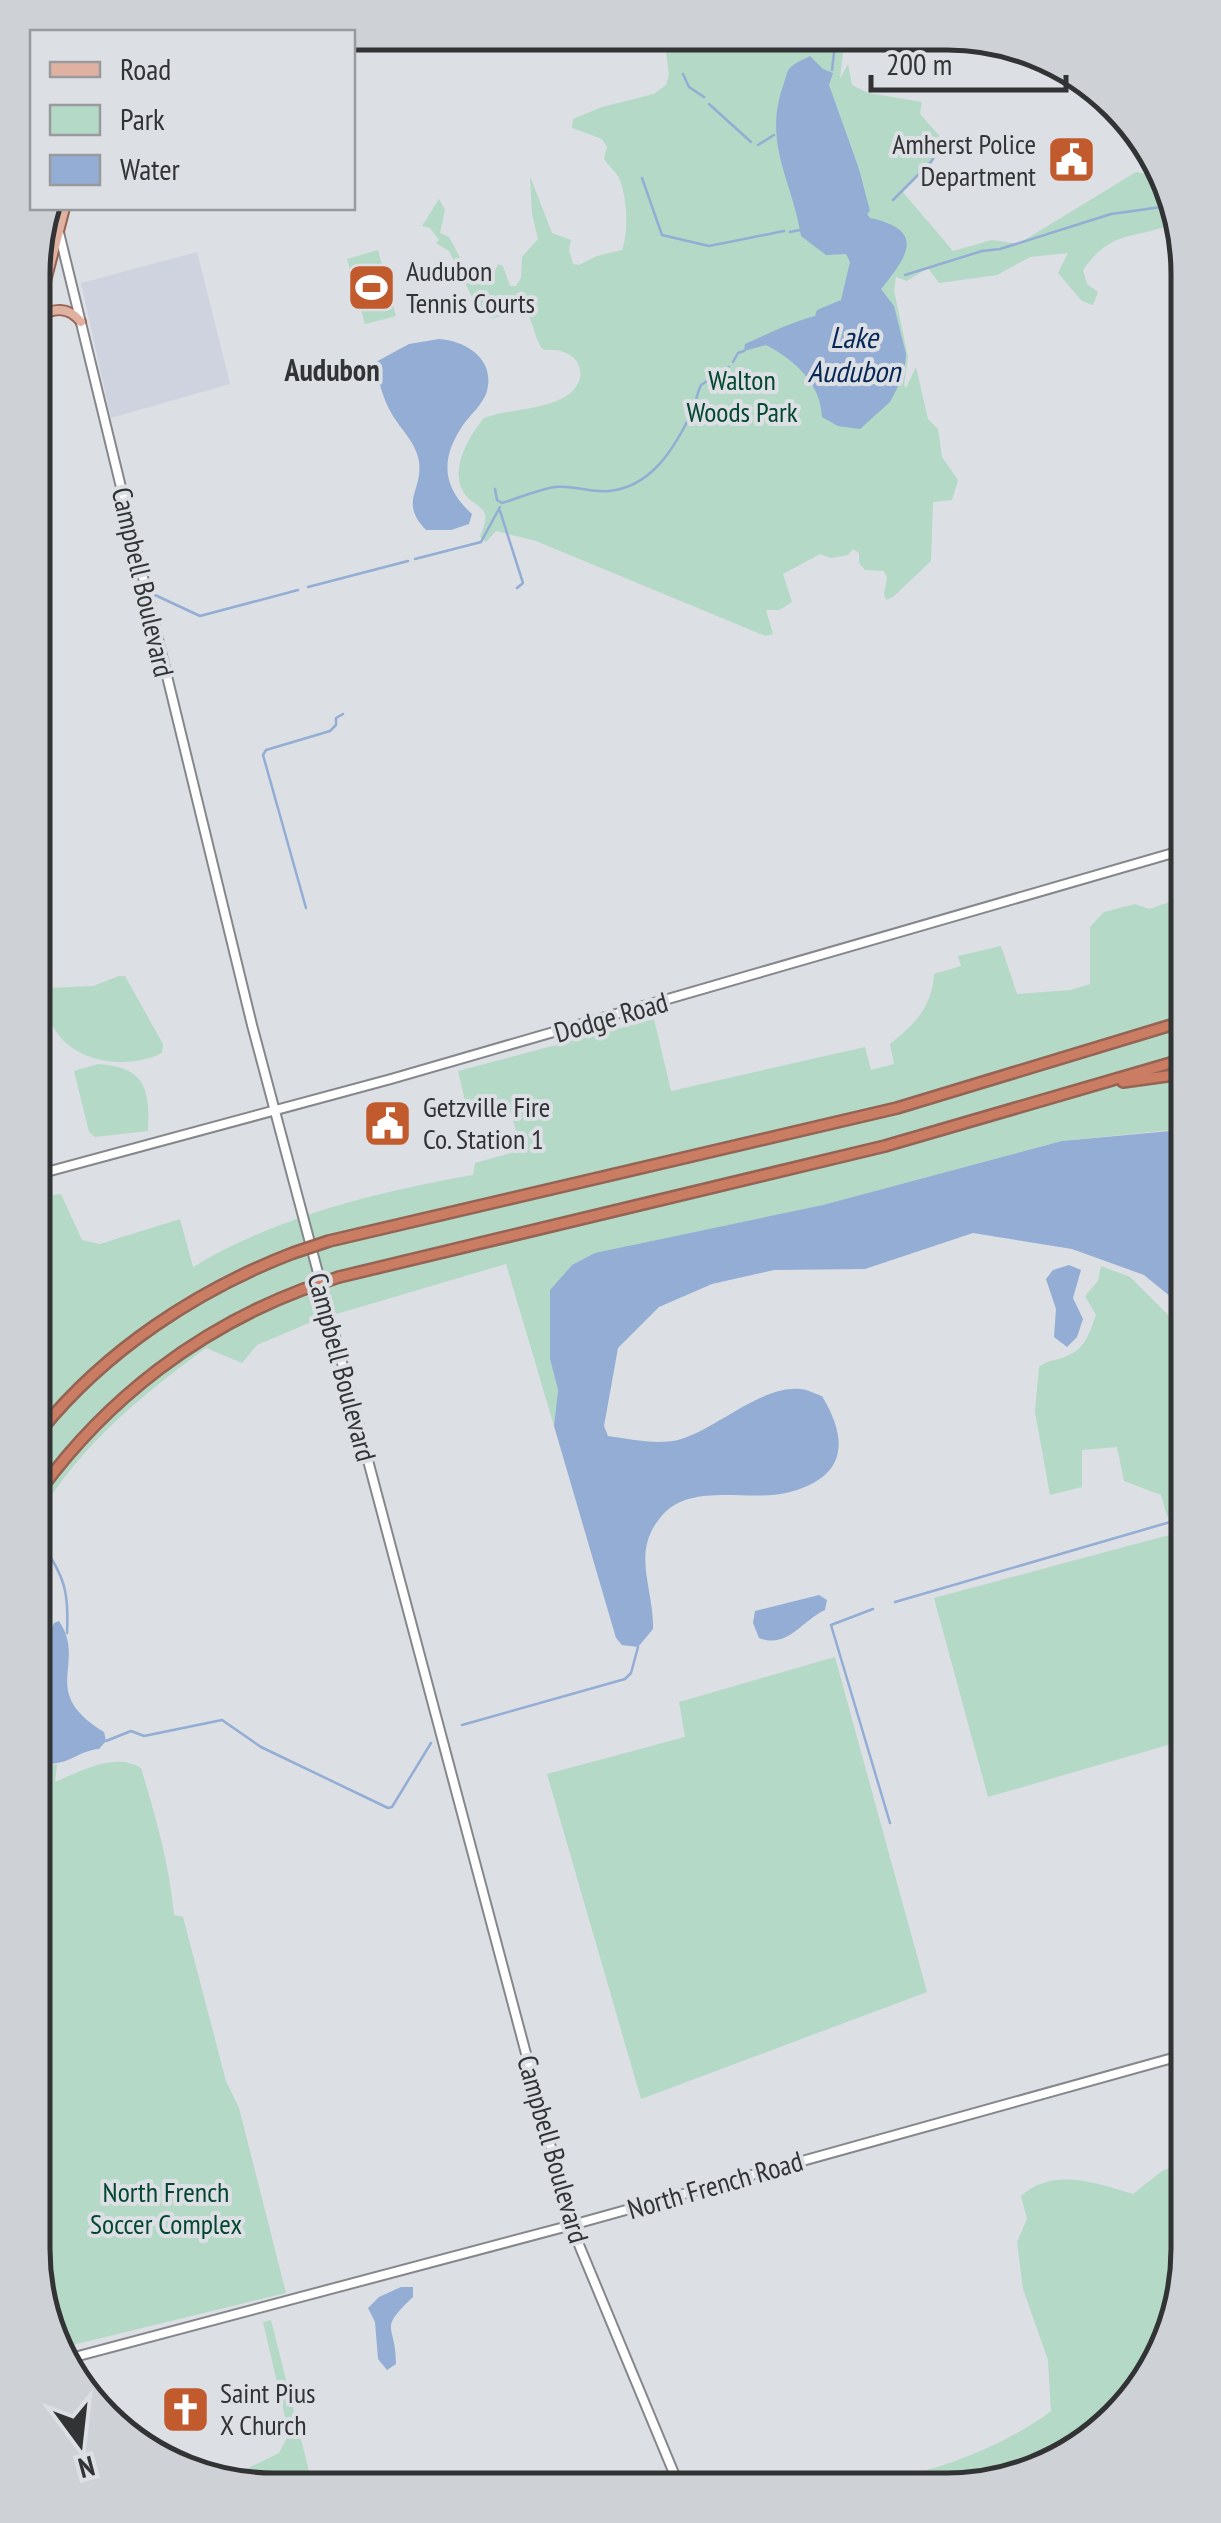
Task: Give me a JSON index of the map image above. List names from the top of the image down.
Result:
{
  "streets": {
    "main road": ["Campbell Boulevard", "Dodge Road", "North French Road"]
  },
  "crossings": [
    ["Campbell Boulevard", "Dodge Road"],
    ["Campbell Boulevard", "North French Road"]
  ],
  "districts": ["Audubon"],
  "water": ["Lake Audubon"],
  "parks": ["Walton Woods Park", "North French Soccer Complex"],
  "places": {
    "public building": ["Amherst Police Department", "Getzville Fire Co. Station 1"],
    "sports": ["Audubon Tennis Courts"],
    "church": ["Saint Pius X Church"]
  },
  "legend": ["Road", "Park", "Water"],
  "scale_bar": "200 m",
  "north": "bottom"
}
